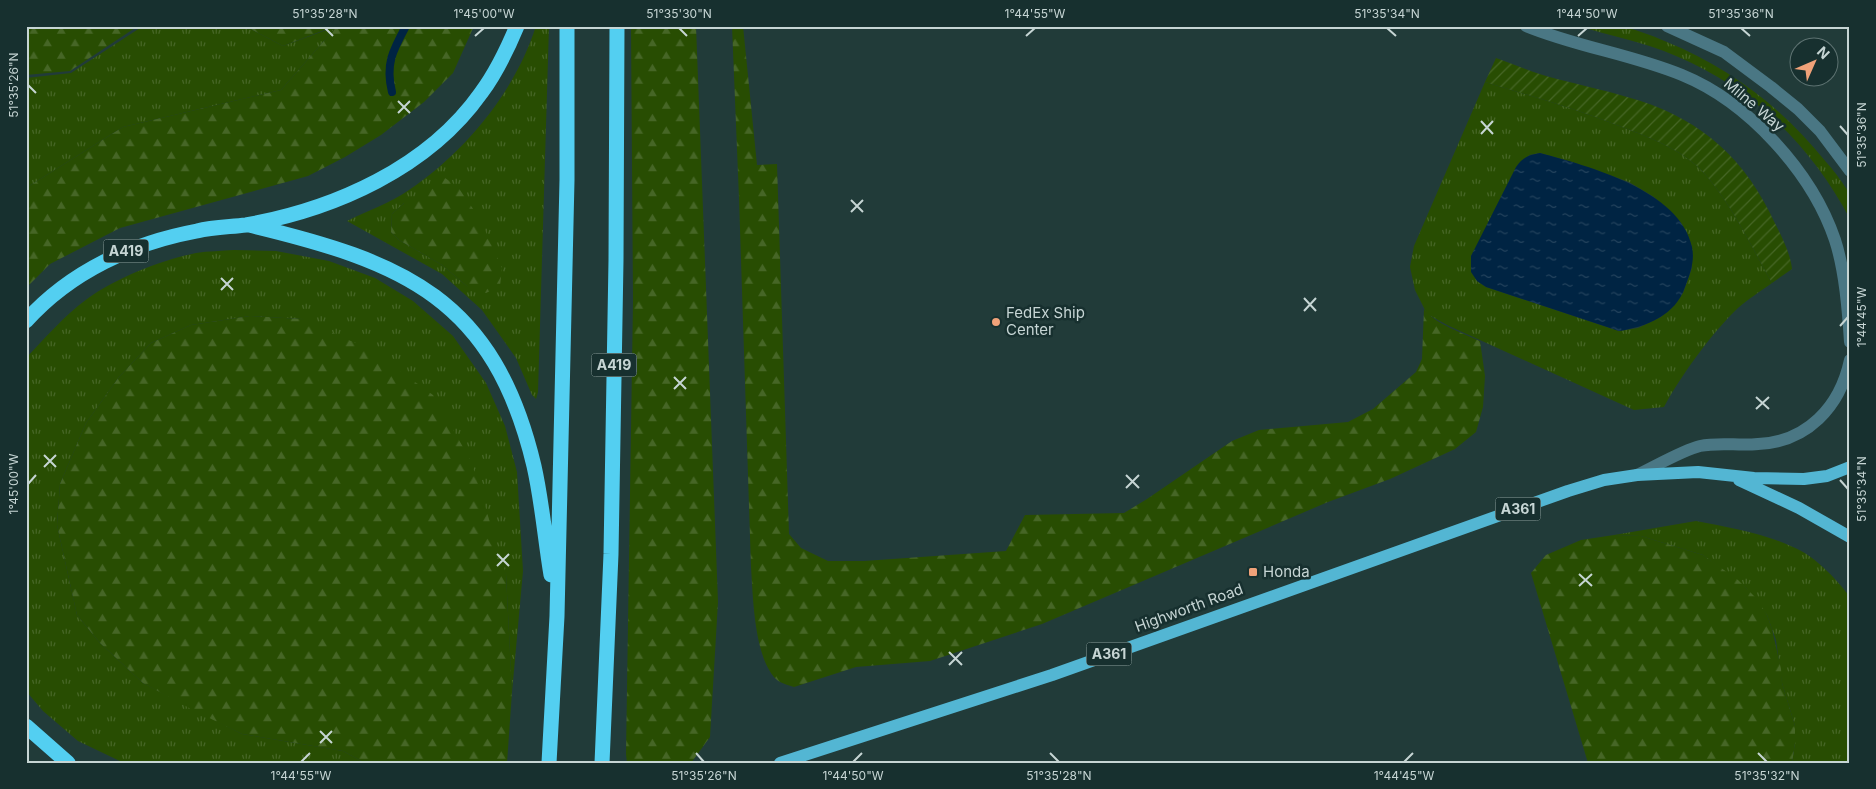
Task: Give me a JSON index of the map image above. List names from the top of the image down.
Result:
{
  "streets": {
    "highway": ["A419"],
    "main road": ["A361", "Highworth Road"],
    "street": ["Milne Way"]
  },
  "places": {
    "other": ["FedEx Ship Center"],
    "transit": ["Honda"]
  },
  "north": "top right",
  "coordinates": [
    "51°35'28\"N",
    "1°45'00\"W",
    "51°35'30\"N",
    "1°44'55\"W",
    "51°35'34\"N",
    "1°44'50\"W",
    "51°35'36\"N",
    "51°35'26\"N",
    "1°44'45\"W",
    "51°35'32\"N"
  ]
}
